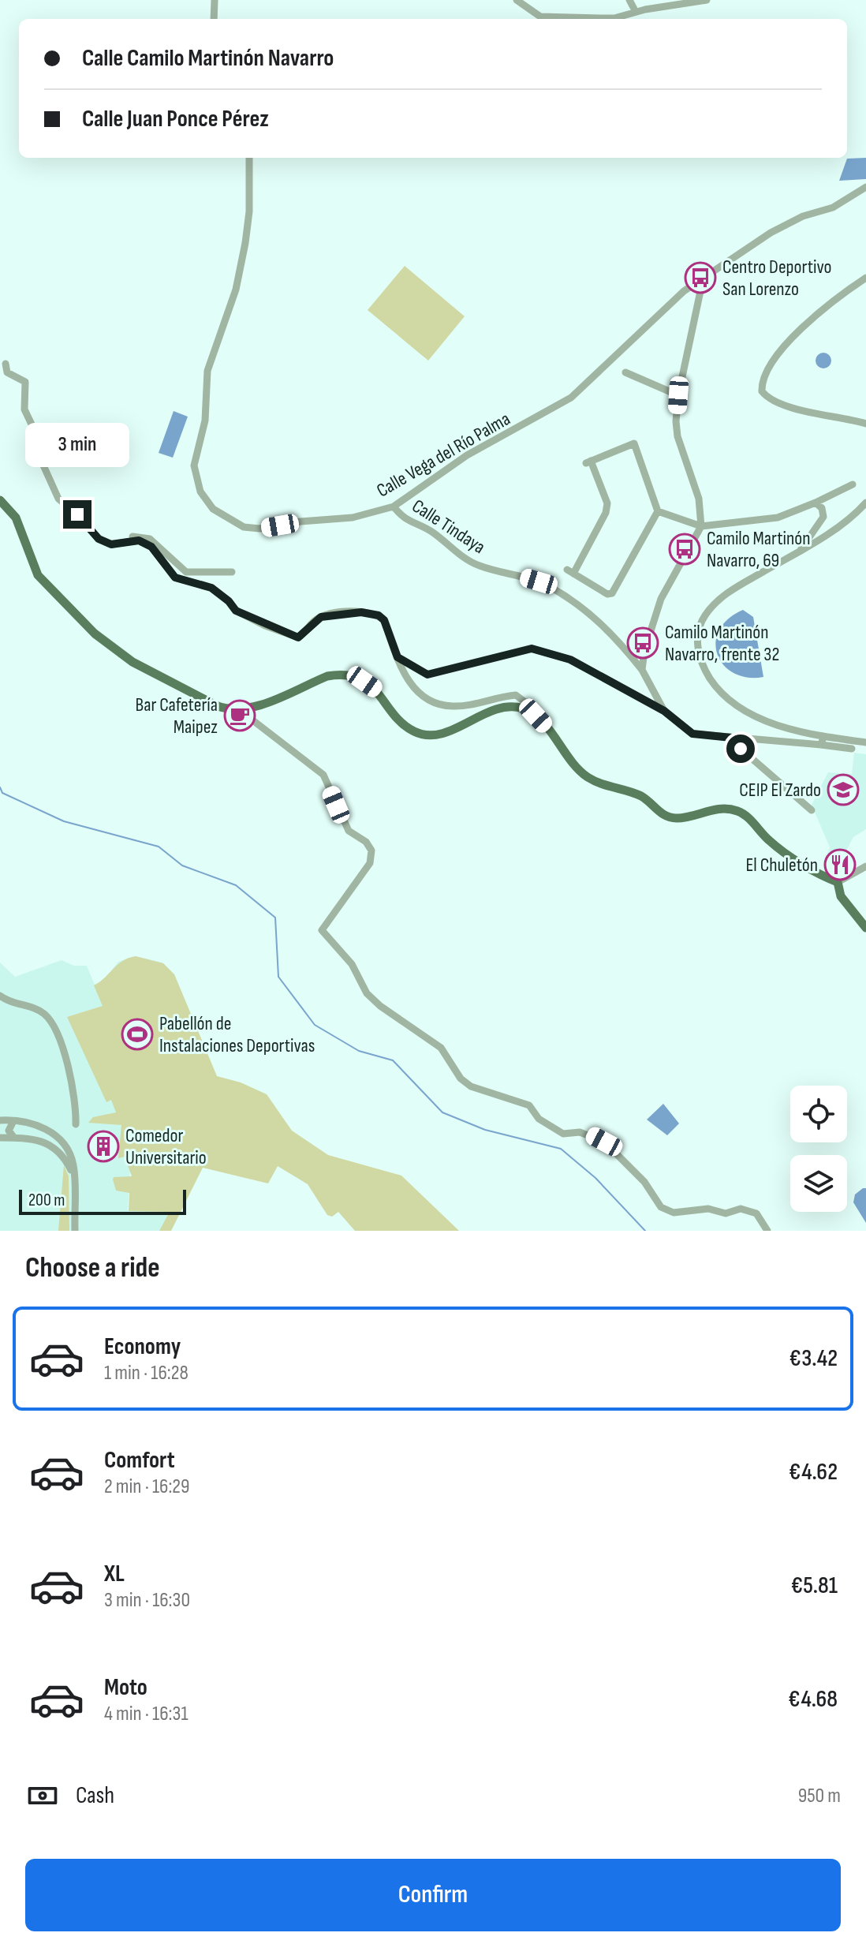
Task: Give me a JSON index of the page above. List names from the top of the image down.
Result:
{
  "streets": {
    "street": ["Calle Vega del Río Palma", "Calle Tindaya"]
  },
  "crossings": [
    ["Calle Vega del Río Palma", "Calle Tindaya"]
  ],
  "places": {
    "bus stop": ["Centro Deportivo San Lorenzo", "Camilo Martinón Navarro, 69", "Camilo Martinón Navarro, frente 32"],
    "cafe": ["Bar Cafetería Maipez"],
    "school or university": ["CEIP El Zardo"],
    "restaurant": ["El Chuletón"],
    "sports": ["Pabellón de Instalaciones Deportivas"],
    "building": ["Comedor Universitario"]
  },
  "scale_bar": "200 m",
  "page": {
    "banner": ["Calle Camilo Martinón Navarro", "Calle Juan Ponce Pérez"],
    "bubble": "3 min",
    "scale": "200 m",
    "heading": "Choose a ride",
    "list": [
      {
        "name": "Economy",
        "note": "1 min · 16:28",
        "value": "€3.42"
      },
      {
        "name": "Comfort",
        "note": "2 min · 16:29",
        "value": "€4.62"
      },
      {
        "name": "XL",
        "note": "3 min · 16:30",
        "value": "€5.81"
      },
      {
        "name": "Moto",
        "note": "4 min · 16:31",
        "value": "€4.68"
      }
    ],
    "pay": ["Cash", "950 m"],
    "buttons": "Confirm"
  }
}
